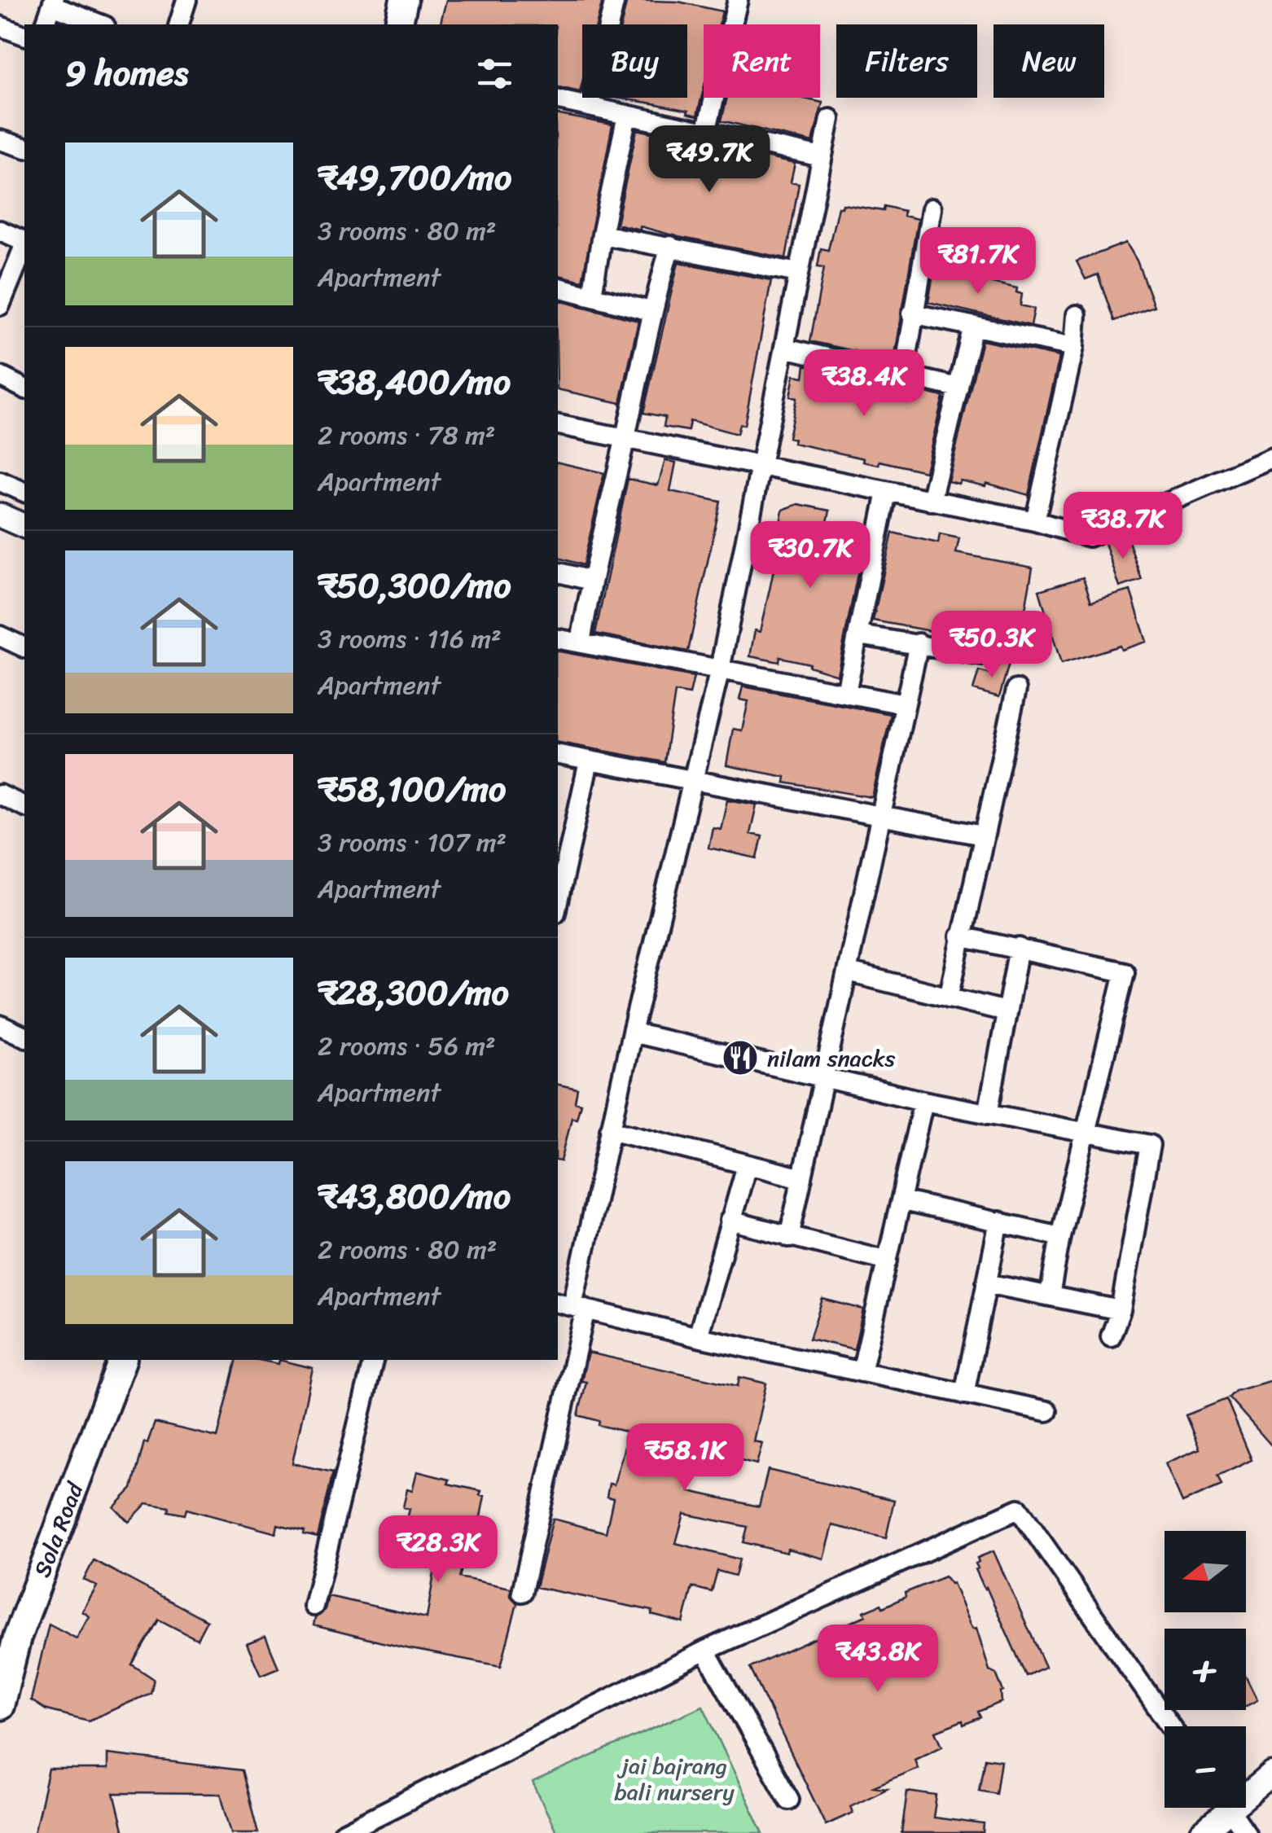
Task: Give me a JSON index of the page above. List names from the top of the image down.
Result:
{
  "streets": {
    "main road": ["Sola Road"]
  },
  "parks": ["jai bajrang bali nursery"],
  "places": {
    "restaurant": ["nilam snacks"]
  },
  "north": "left",
  "page": {
    "chip": [
      "Buy",
      "Rent",
      "Filters",
      "New"
    ],
    "heading": "9 homes",
    "list": [
      {
        "name": "₹49,700/mo",
        "note": "3 rooms · 80 m² · Apartment"
      },
      {
        "name": "₹38,400/mo",
        "note": "2 rooms · 78 m² · Apartment"
      },
      {
        "name": "₹50,300/mo",
        "note": "3 rooms · 116 m² · Apartment"
      },
      {
        "name": "₹58,100/mo",
        "note": "3 rooms · 107 m² · Apartment"
      },
      {
        "name": "₹28,300/mo",
        "note": "2 rooms · 56 m² · Apartment"
      },
      {
        "name": "₹43,800/mo",
        "note": "2 rooms · 80 m² · Apartment"
      }
    ],
    "price": [
      "₹49.7K",
      "₹81.7K",
      "₹38.4K",
      "₹38.7K",
      "₹30.7K",
      "₹50.3K",
      "₹58.1K",
      "₹28.3K",
      "₹43.8K"
    ],
    "map_buttons": ["+", "−"]
  }
}
